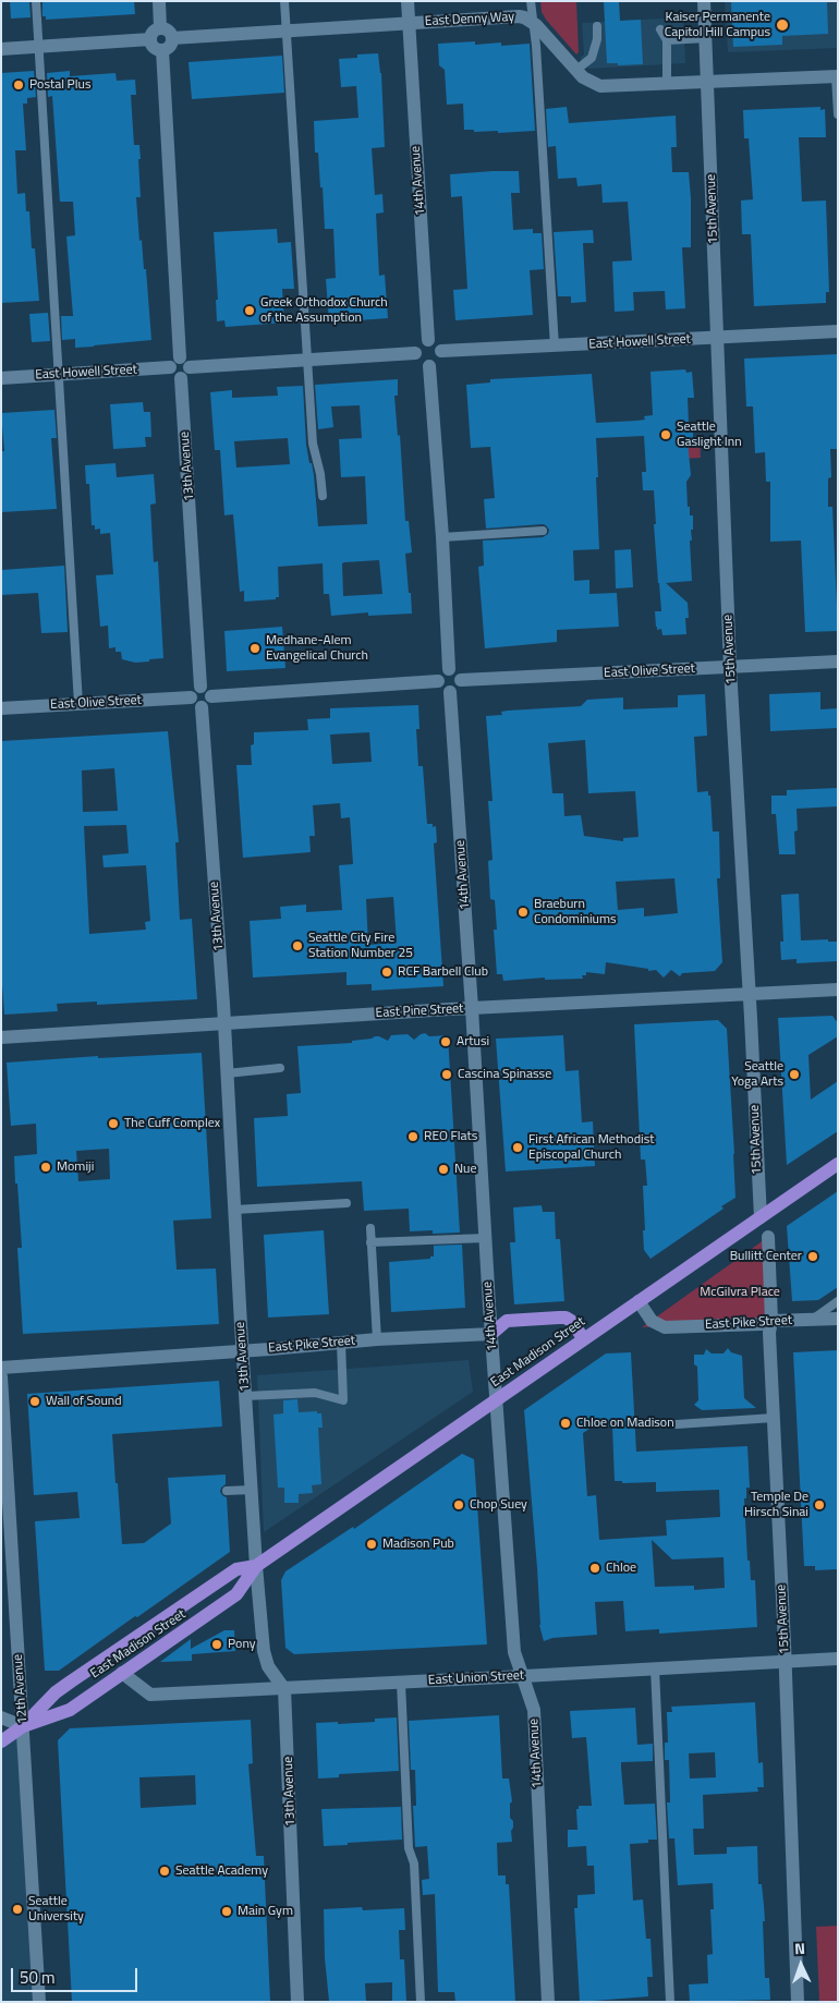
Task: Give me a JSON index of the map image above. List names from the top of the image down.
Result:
{
  "streets": {
    "main road": ["East Madison Street"],
    "street": [
      "East Denny Way",
      "14th Avenue",
      "15th Avenue",
      "East Howell Street",
      "13th Avenue",
      "East Olive Street",
      "East Pine Street",
      "East Pike Street",
      "East Union Street",
      "12th Avenue"
    ]
  },
  "crossings": [
    ["East Denny Way", "14th Avenue"],
    ["East Denny Way", "15th Avenue"],
    ["East Denny Way", "13th Avenue"],
    ["14th Avenue", "East Howell Street"],
    ["14th Avenue", "East Olive Street"],
    ["14th Avenue", "East Pine Street"],
    ["14th Avenue", "East Pike Street"],
    ["14th Avenue", "East Madison Street"],
    ["14th Avenue", "East Union Street"],
    ["15th Avenue", "East Howell Street"],
    ["15th Avenue", "East Olive Street"],
    ["15th Avenue", "East Pine Street"],
    ["15th Avenue", "East Pike Street"],
    ["15th Avenue", "East Madison Street"],
    ["15th Avenue", "East Union Street"],
    ["East Howell Street", "13th Avenue"],
    ["13th Avenue", "East Olive Street"],
    ["13th Avenue", "East Pine Street"],
    ["13th Avenue", "East Pike Street"],
    ["13th Avenue", "East Madison Street"],
    ["13th Avenue", "East Union Street"],
    ["East Pike Street", "East Madison Street"],
    ["East Madison Street", "East Union Street"],
    ["East Madison Street", "12th Avenue"]
  ],
  "parks": ["McGilvra Place"],
  "places": [
    "Kaiser Permanente Capitol Hill Campus",
    "Postal Plus",
    "Greek Orthodox Church of the Assumption",
    "Seattle Gaslight Inn",
    "Medhane-Alem Evangelical Church",
    "Braeburn Condominiums",
    "Seattle City Fire Station Number 25",
    "RCF Barbell Club",
    "Artusi",
    "Cascina Spinasse",
    "Seattle Yoga Arts",
    "The Cuff Complex",
    "REO Flats",
    "First African Methodist Episcopal Church",
    "Momiji",
    "Nue",
    "Bullitt Center",
    "Wall of Sound",
    "Chloe on Madison",
    "Chop Suey",
    "Temple De Hirsch Sinai",
    "Madison Pub",
    "Chloe",
    "Pony",
    "Seattle Academy",
    "Seattle University",
    "Main Gym"
  ],
  "scale_bar": "50 m",
  "north": "top"
}
